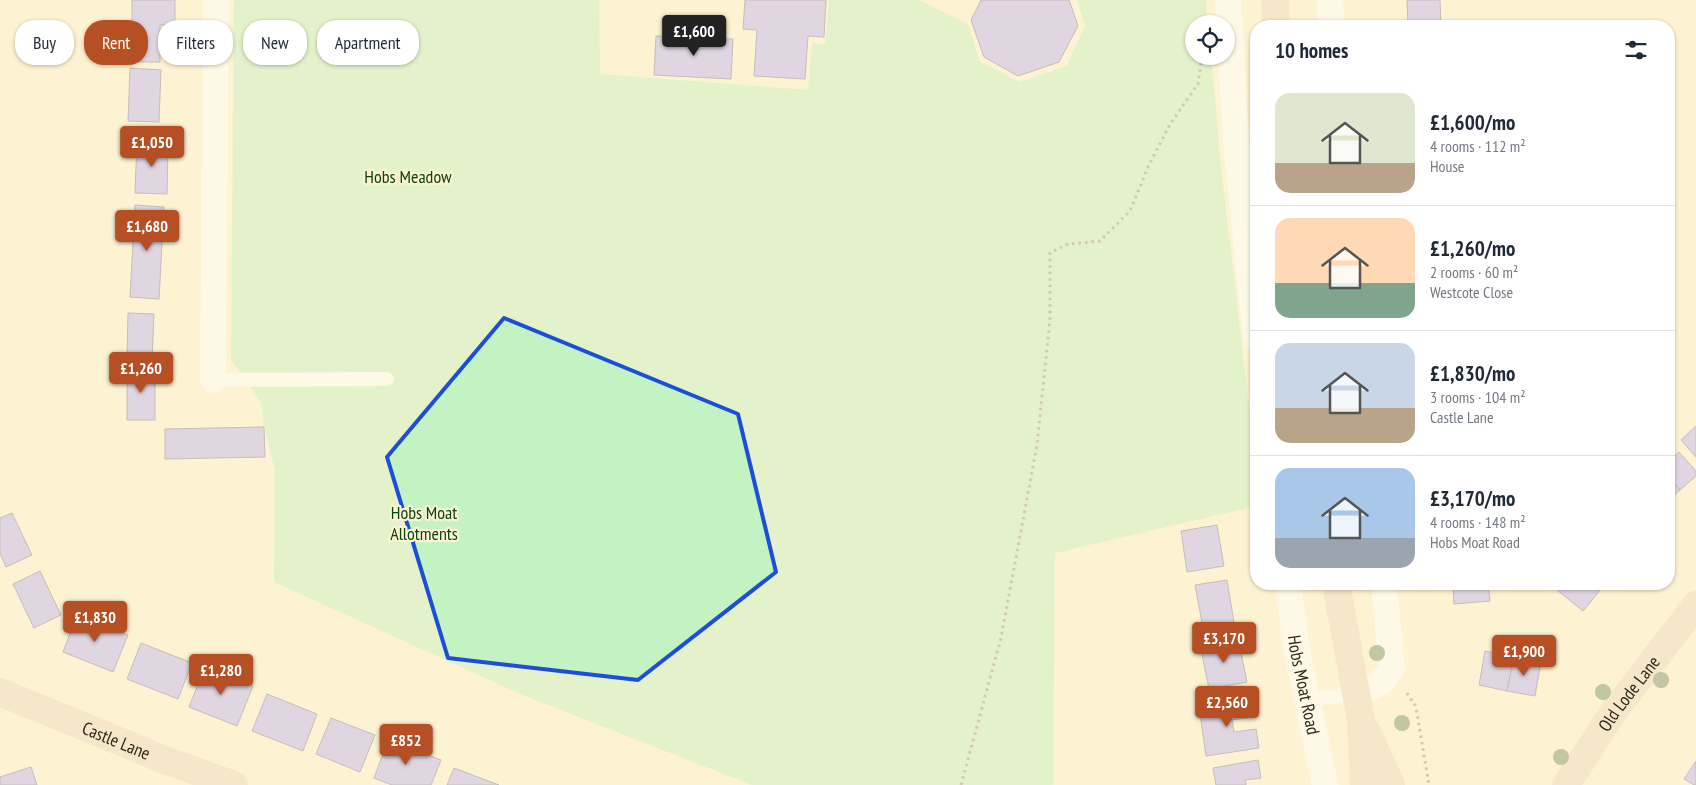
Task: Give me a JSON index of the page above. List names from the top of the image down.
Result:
{
  "streets": {
    "street": ["Hobs Moat Road", "Old Lode Lane", "Castle Lane"]
  },
  "parks": ["Hobs Meadow", "Hobs Moat Allotments"],
  "page": {
    "price": [
      "£1,600",
      "£1,050",
      "£1,680",
      "£1,260",
      "£1,830",
      "£3,170",
      "£1,900",
      "£1,280",
      "£2,560",
      "£852"
    ],
    "chip": [
      "Buy",
      "Rent",
      "Filters",
      "New",
      "Apartment"
    ],
    "heading": "10 homes",
    "list": [
      {
        "name": "£1,600/mo",
        "note": "4 rooms · 112 m² · House"
      },
      {
        "name": "£1,260/mo",
        "note": "2 rooms · 60 m² · Westcote Close"
      },
      {
        "name": "£1,830/mo",
        "note": "3 rooms · 104 m² · Castle Lane"
      },
      {
        "name": "£3,170/mo",
        "note": "4 rooms · 148 m² · Hobs Moat Road"
      }
    ]
  }
}
